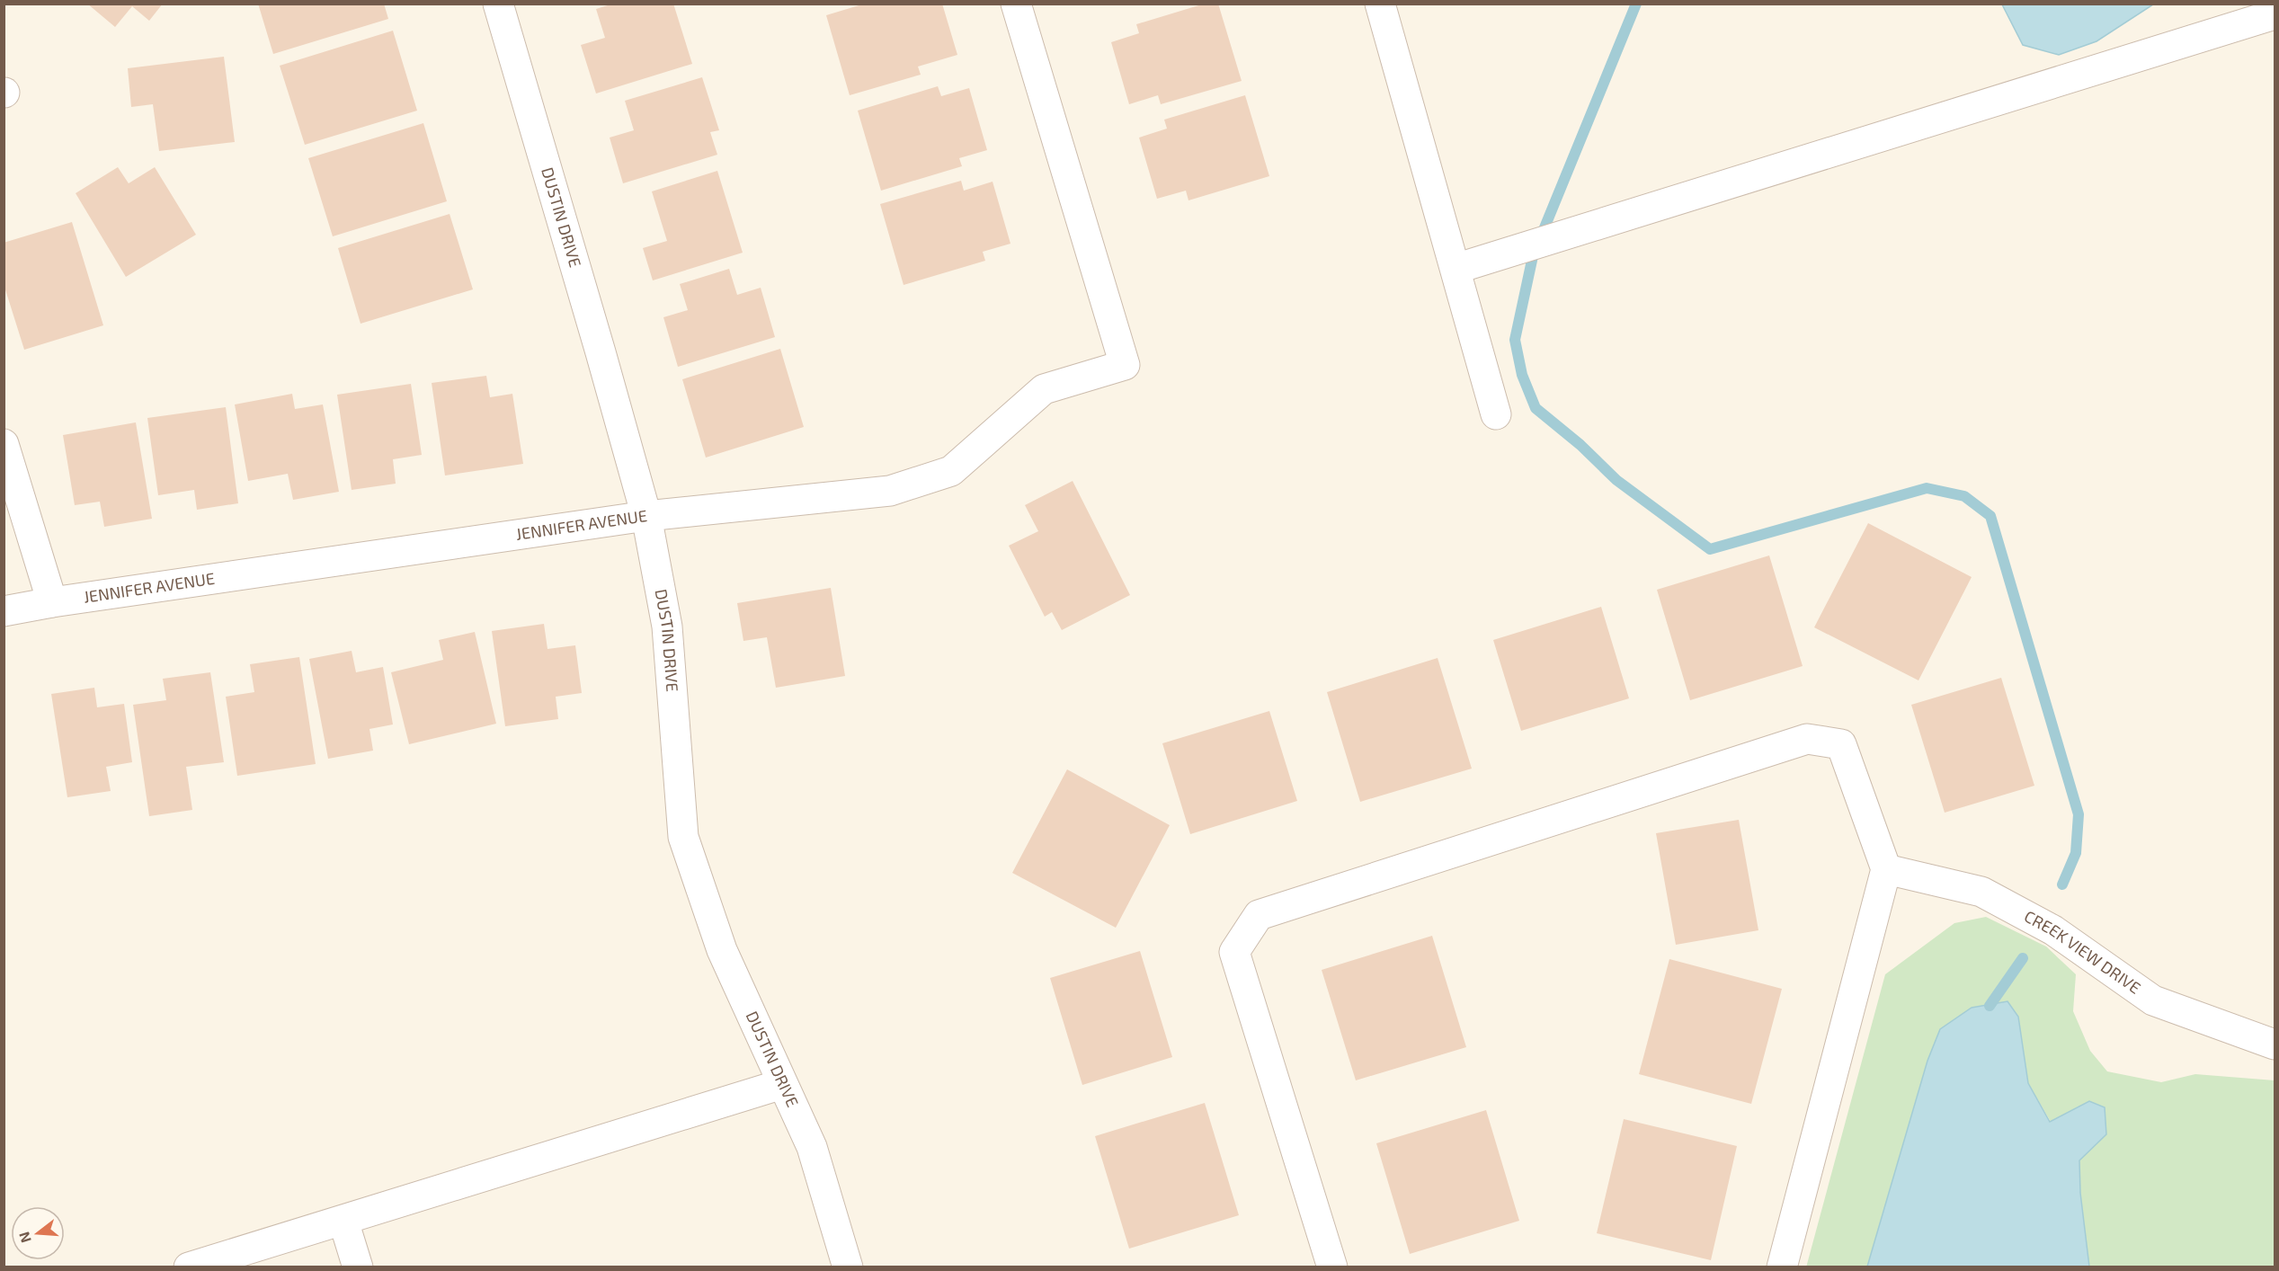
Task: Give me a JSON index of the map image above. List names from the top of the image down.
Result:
{
  "streets": {
    "street": ["DUSTIN DRIVE", "JENNIFER AVENUE", "CREEK VIEW DRIVE"]
  },
  "crossings": [
    ["DUSTIN DRIVE", "JENNIFER AVENUE"]
  ],
  "north": "left"
}
